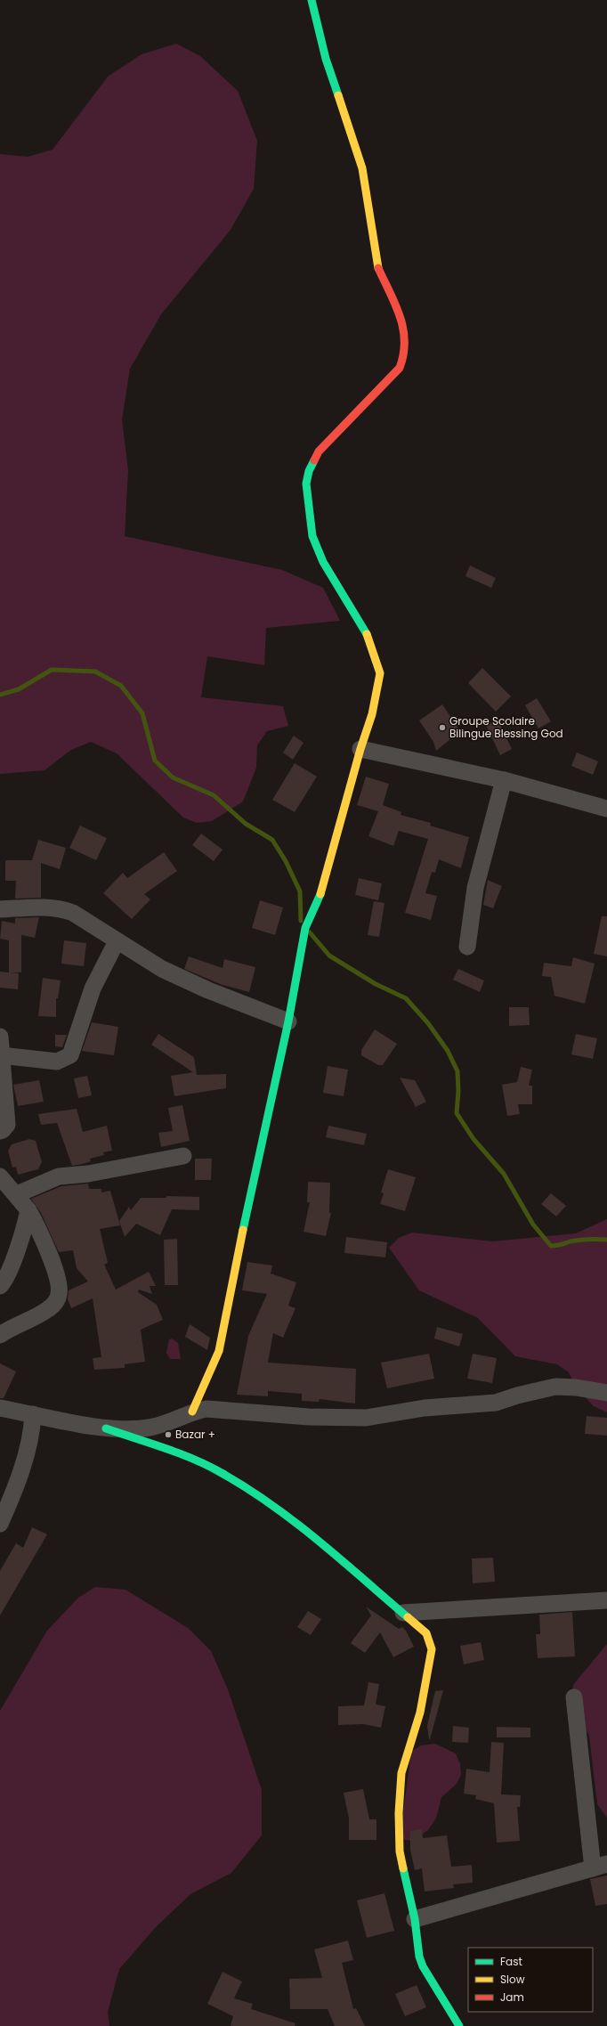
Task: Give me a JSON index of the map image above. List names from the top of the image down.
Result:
{
  "places": ["Groupe Scolaire Bilingue Blessing God", "Bazar +"],
  "legend": ["Fast", "Slow", "Jam"]
}
